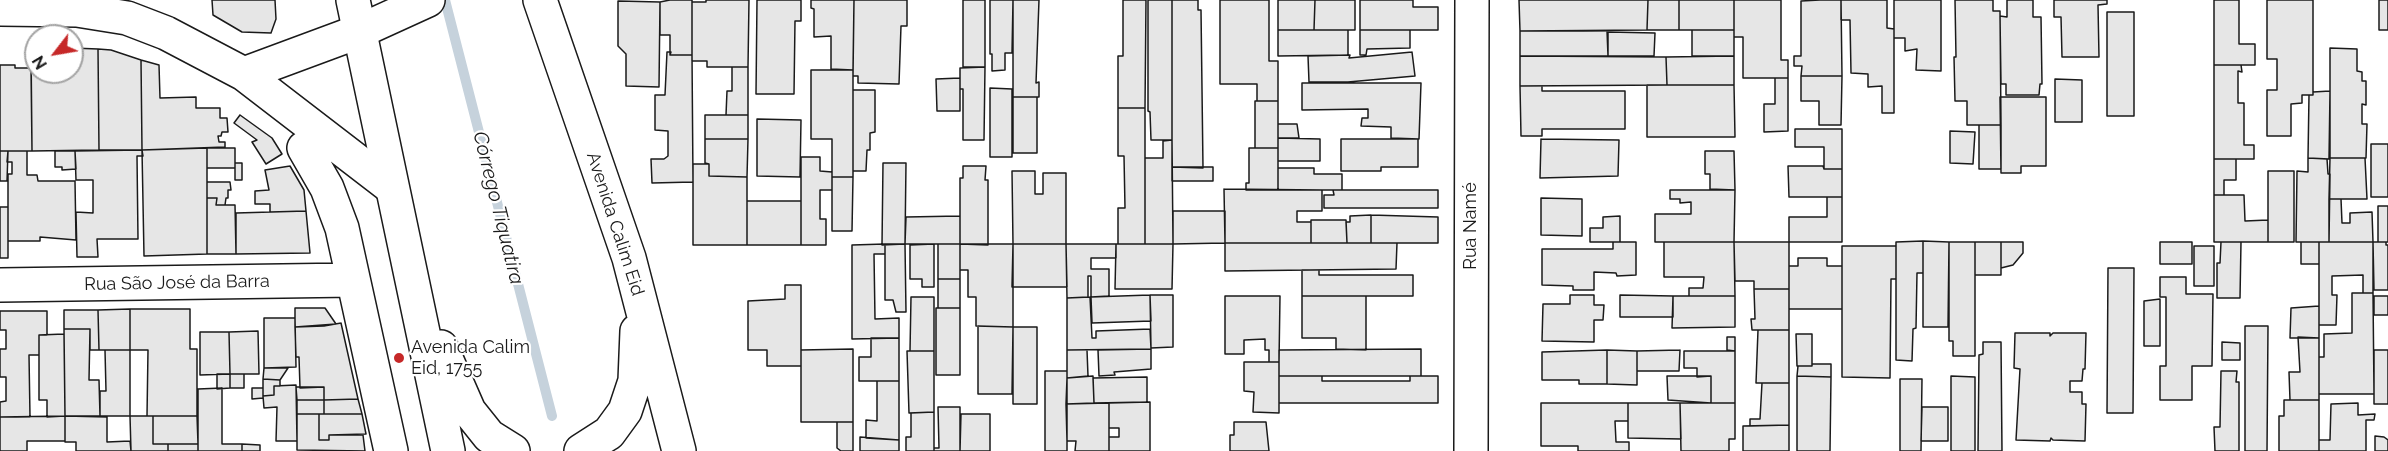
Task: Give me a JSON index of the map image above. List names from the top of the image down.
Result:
{
  "streets": {
    "street": ["Avenida Calim Eid", "Rua Namé", "Rua São José da Barra"]
  },
  "water": ["Córrego Tiquatira"],
  "places": ["Avenida Calim Eid, 1755"],
  "north": "bottom left"
}
